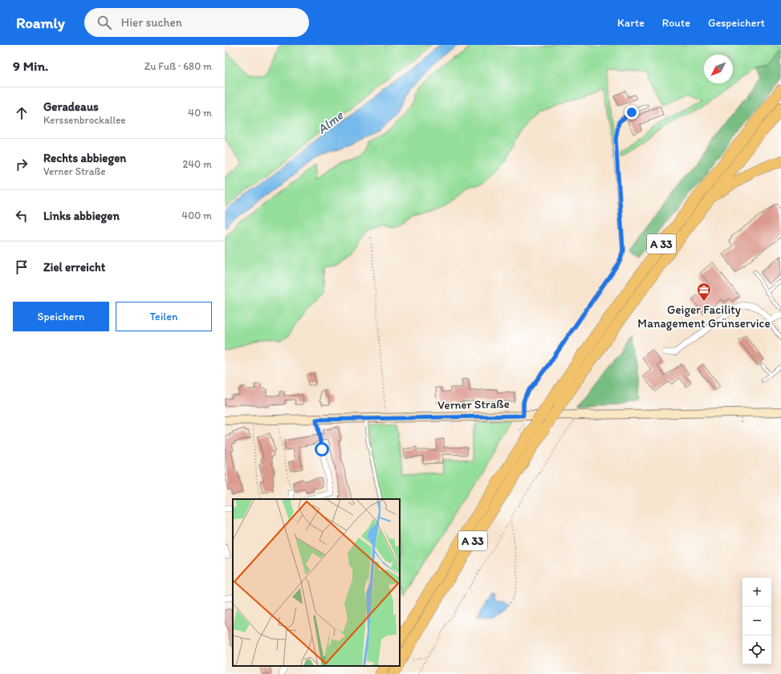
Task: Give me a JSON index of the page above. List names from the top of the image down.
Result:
{
  "streets": {
    "highway": ["A 33"],
    "main road": ["Verner Straße"]
  },
  "water": ["Alme"],
  "places": {
    "office": ["Geiger Facility Management Grünservice"]
  },
  "north": "bottom left",
  "page": {
    "header": "Roamly",
    "search": "Hier suchen",
    "nav": ["Karte", "Route", "Gespeichert"],
    "heading": ["9 Min.", "Zu Fuß · 680 m"],
    "list": [
      ["Geradeaus", "Kerssenbrockallee", "40 m"],
      ["Rechts abbiegen", "Verner Straße", "240 m"],
      ["Links abbiegen", "400 m"],
      "Ziel erreicht"
    ],
    "buttons": ["Speichern", "Teilen"],
    "map_buttons": ["+", "−"]
  }
}
